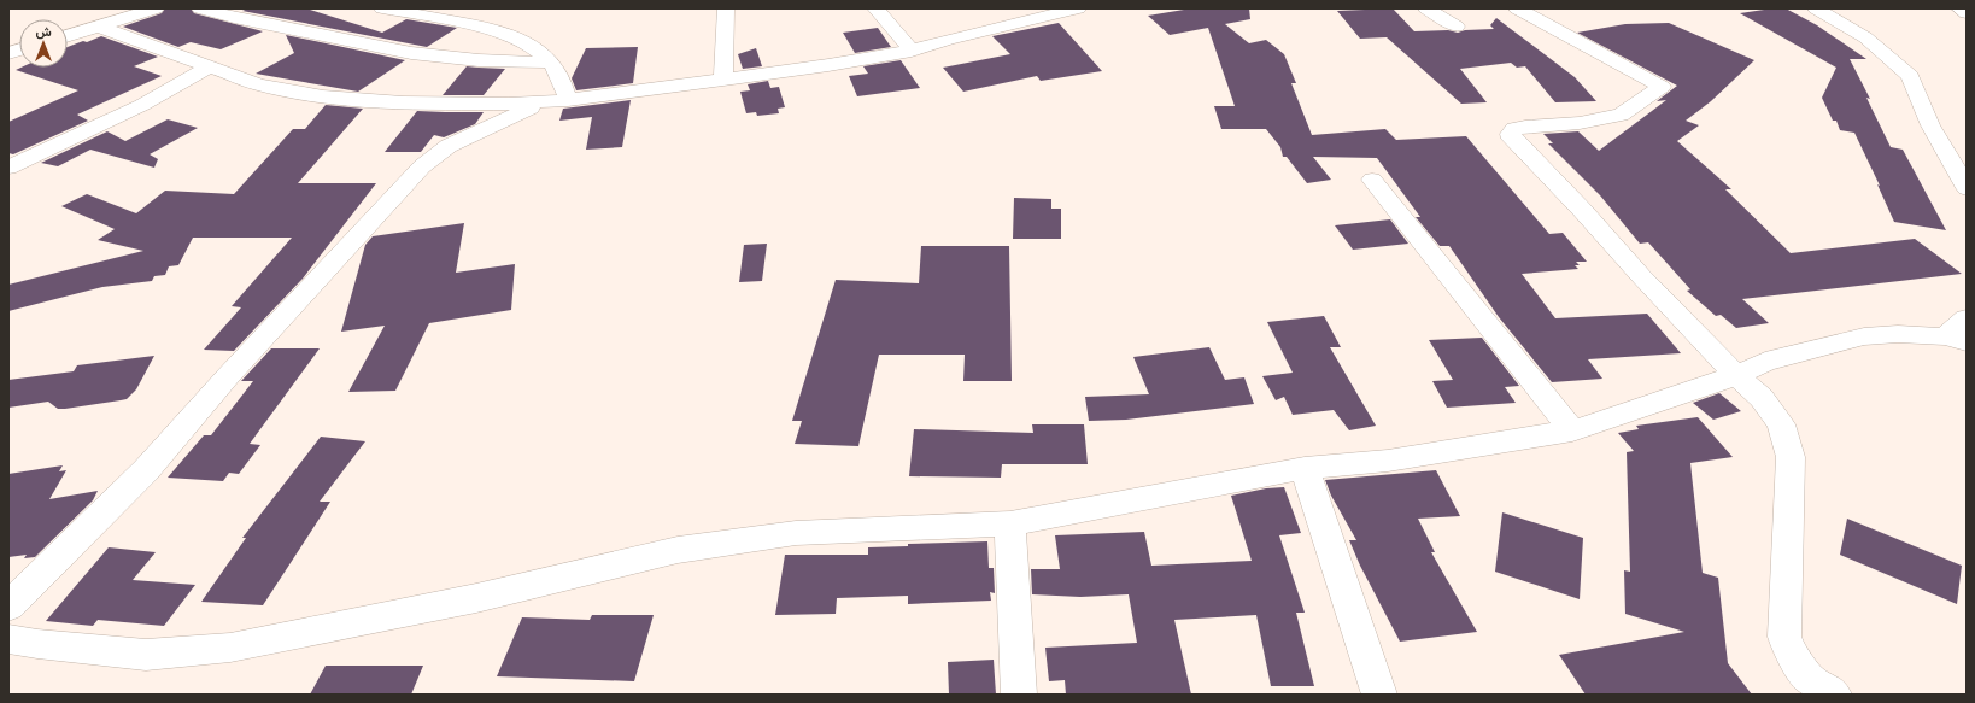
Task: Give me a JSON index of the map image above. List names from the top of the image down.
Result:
{
  "north": "top"
}
